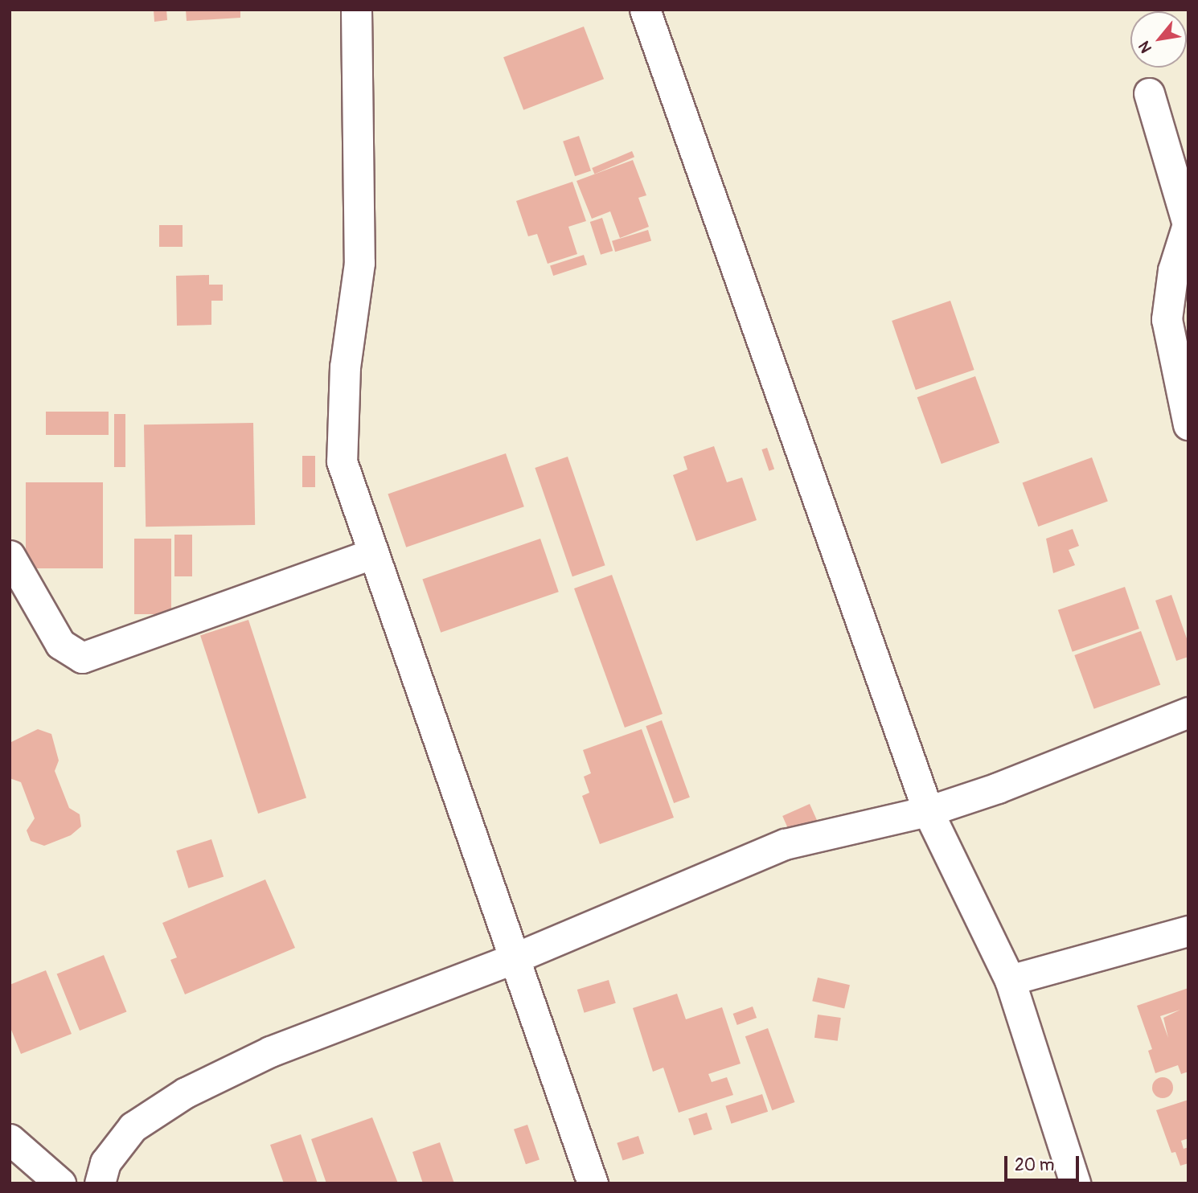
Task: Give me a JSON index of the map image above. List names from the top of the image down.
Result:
{
  "scale_bar": "20 m",
  "north": "bottom left"
}
